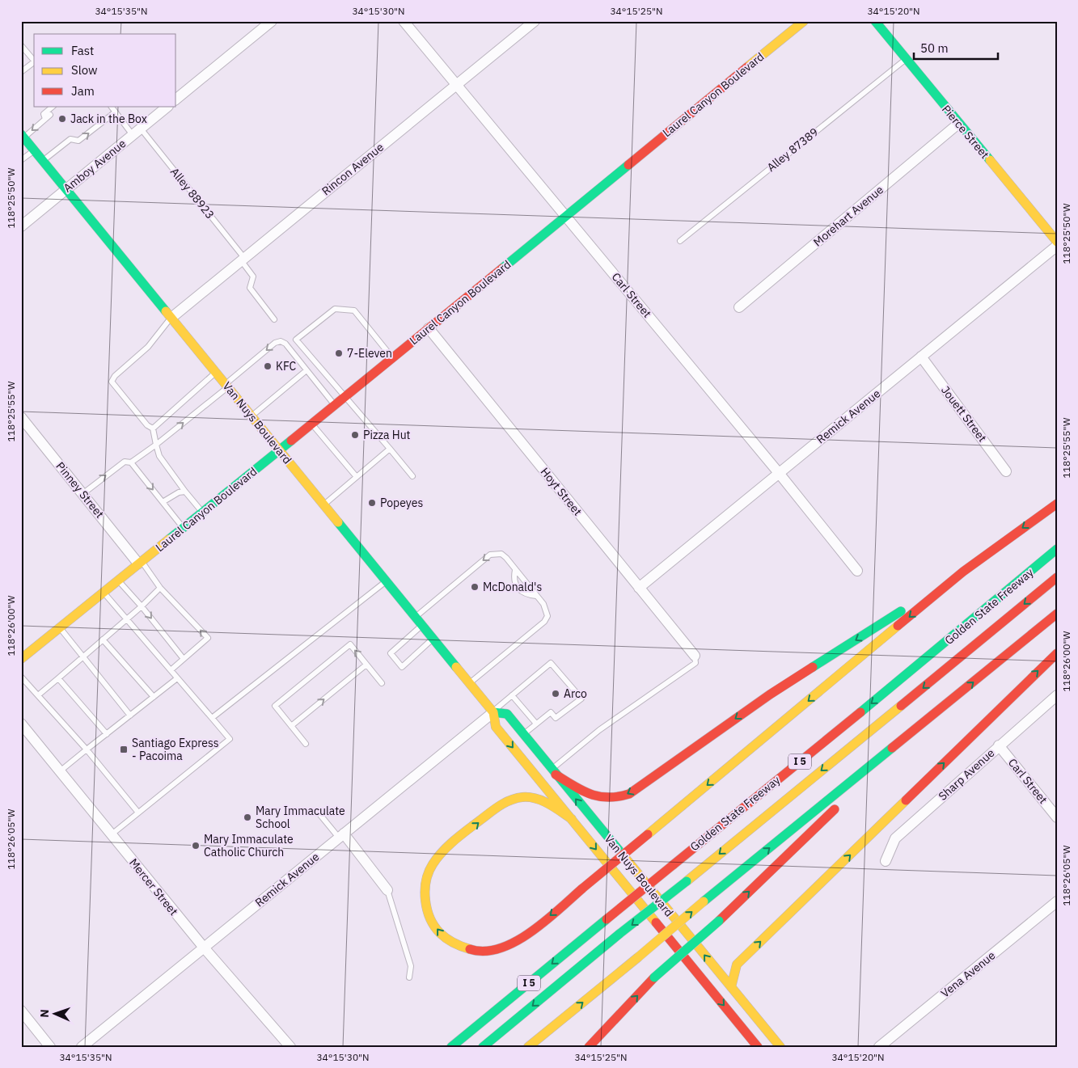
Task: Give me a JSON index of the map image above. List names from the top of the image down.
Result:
{
  "streets": {
    "main road": [
      "Laurel Canyon Boulevard",
      "Pierce Street",
      "Van Nuys Boulevard",
      "Golden State Freeway",
      "I 5"
    ],
    "street": [
      "Amboy Avenue",
      "Rincon Avenue",
      "Morehart Avenue",
      "Carl Street",
      "Jouett Street",
      "Remick Avenue",
      "Pinney Street",
      "Hoyt Street",
      "Sharp Avenue",
      "Mercer Street",
      "Vena Avenue"
    ],
    "lane": ["Alley 87389", "Alley 88923"]
  },
  "crossings": [
    ["Laurel Canyon Boulevard", "Carl Street"],
    ["Laurel Canyon Boulevard", "Van Nuys Boulevard"],
    ["Laurel Canyon Boulevard", "Pinney Street"],
    ["Laurel Canyon Boulevard", "Hoyt Street"],
    ["Pierce Street", "Alley 87389"],
    ["Pierce Street", "Morehart Avenue"],
    ["Amboy Avenue", "Alley 88923"],
    ["Amboy Avenue", "Van Nuys Boulevard"],
    ["Rincon Avenue", "Alley 88923"],
    ["Rincon Avenue", "Carl Street"],
    ["Rincon Avenue", "Van Nuys Boulevard"],
    ["Carl Street", "Remick Avenue"],
    ["Carl Street", "Sharp Avenue"],
    ["Jouett Street", "Remick Avenue"],
    ["Remick Avenue", "Van Nuys Boulevard"],
    ["Remick Avenue", "Hoyt Street"],
    ["Remick Avenue", "Mercer Street"]
  ],
  "places": {
    "other": [
      "Jack in the Box",
      "7-Eleven",
      "KFC",
      "Pizza Hut",
      "Popeyes",
      "McDonald's",
      "Arco",
      "Mary Immaculate School",
      "Mary Immaculate Catholic Church"
    ],
    "transit": ["Santiago Express - Pacoima"]
  },
  "legend": ["Fast", "Slow", "Jam"],
  "scale_bar": "50 m",
  "north": "left",
  "coordinates": [
    "34°15'35\"N",
    "34°15'30\"N",
    "34°15'25\"N",
    "34°15'20\"N",
    "118°25'50\"W",
    "118°25'55\"W",
    "118°26'00\"W",
    "118°26'05\"W"
  ]
}
